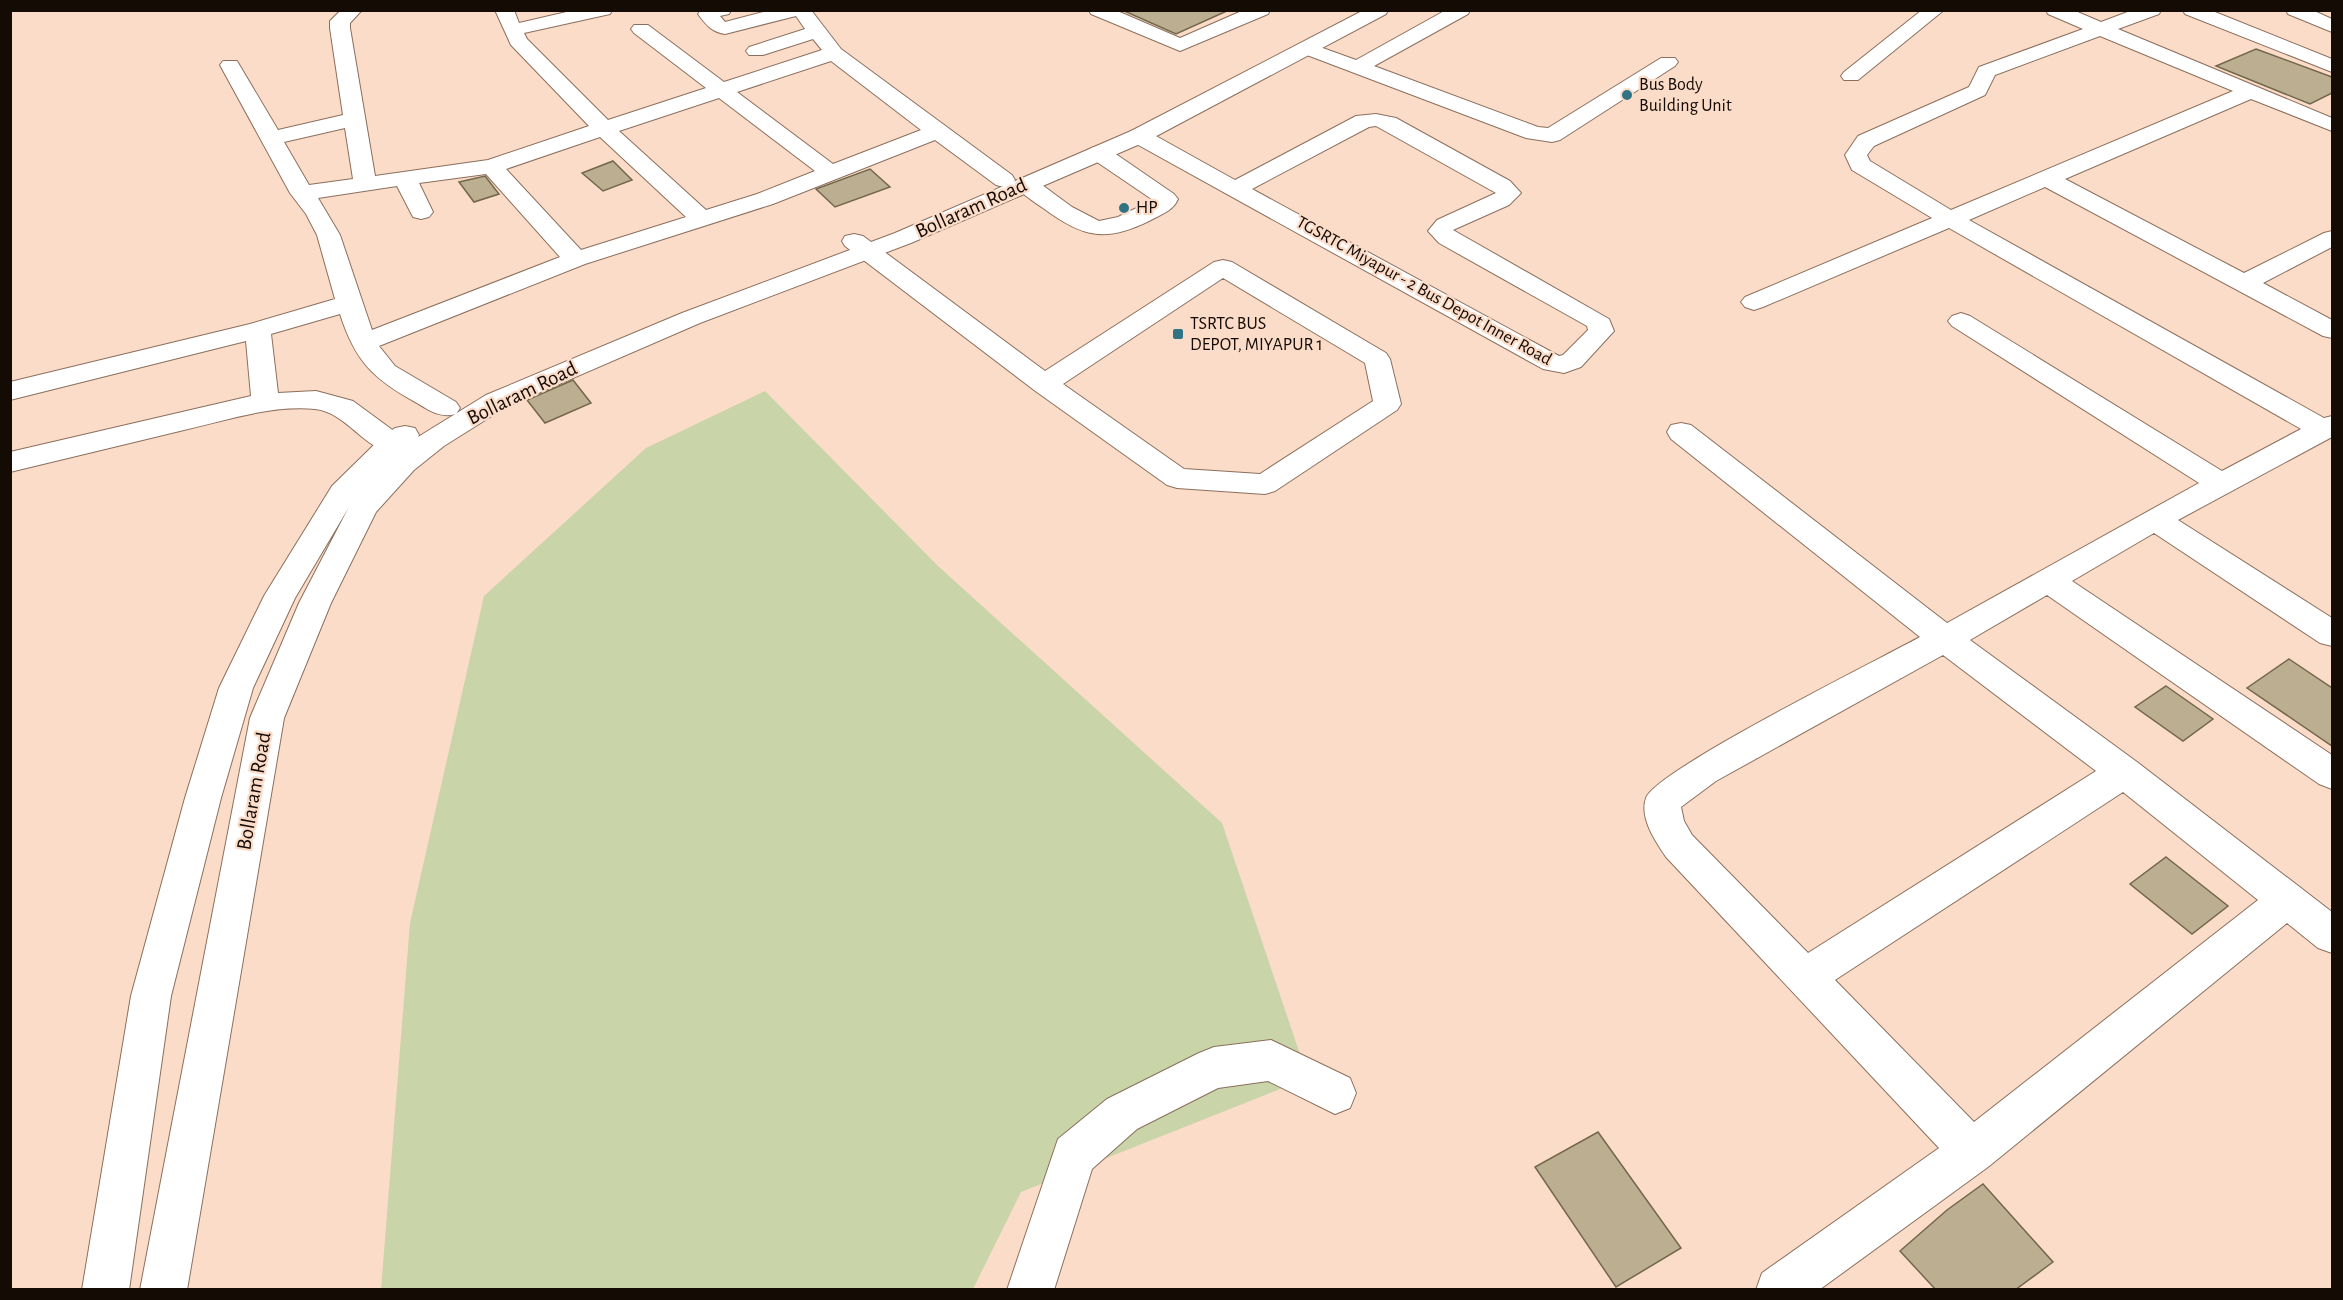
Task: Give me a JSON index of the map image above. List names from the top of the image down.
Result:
{
  "streets": {
    "street": ["Bollaram Road", "TGSRTC Miyapur - 2 Bus Depot Inner Road"]
  },
  "crossings": [
    ["Bollaram Road", "TGSRTC Miyapur - 2 Bus Depot Inner Road"]
  ],
  "places": {
    "other": ["Bus Body Building Unit", "HP"],
    "transit": ["TSRTC BUS DEPOT, MIYAPUR 1"]
  }
}
